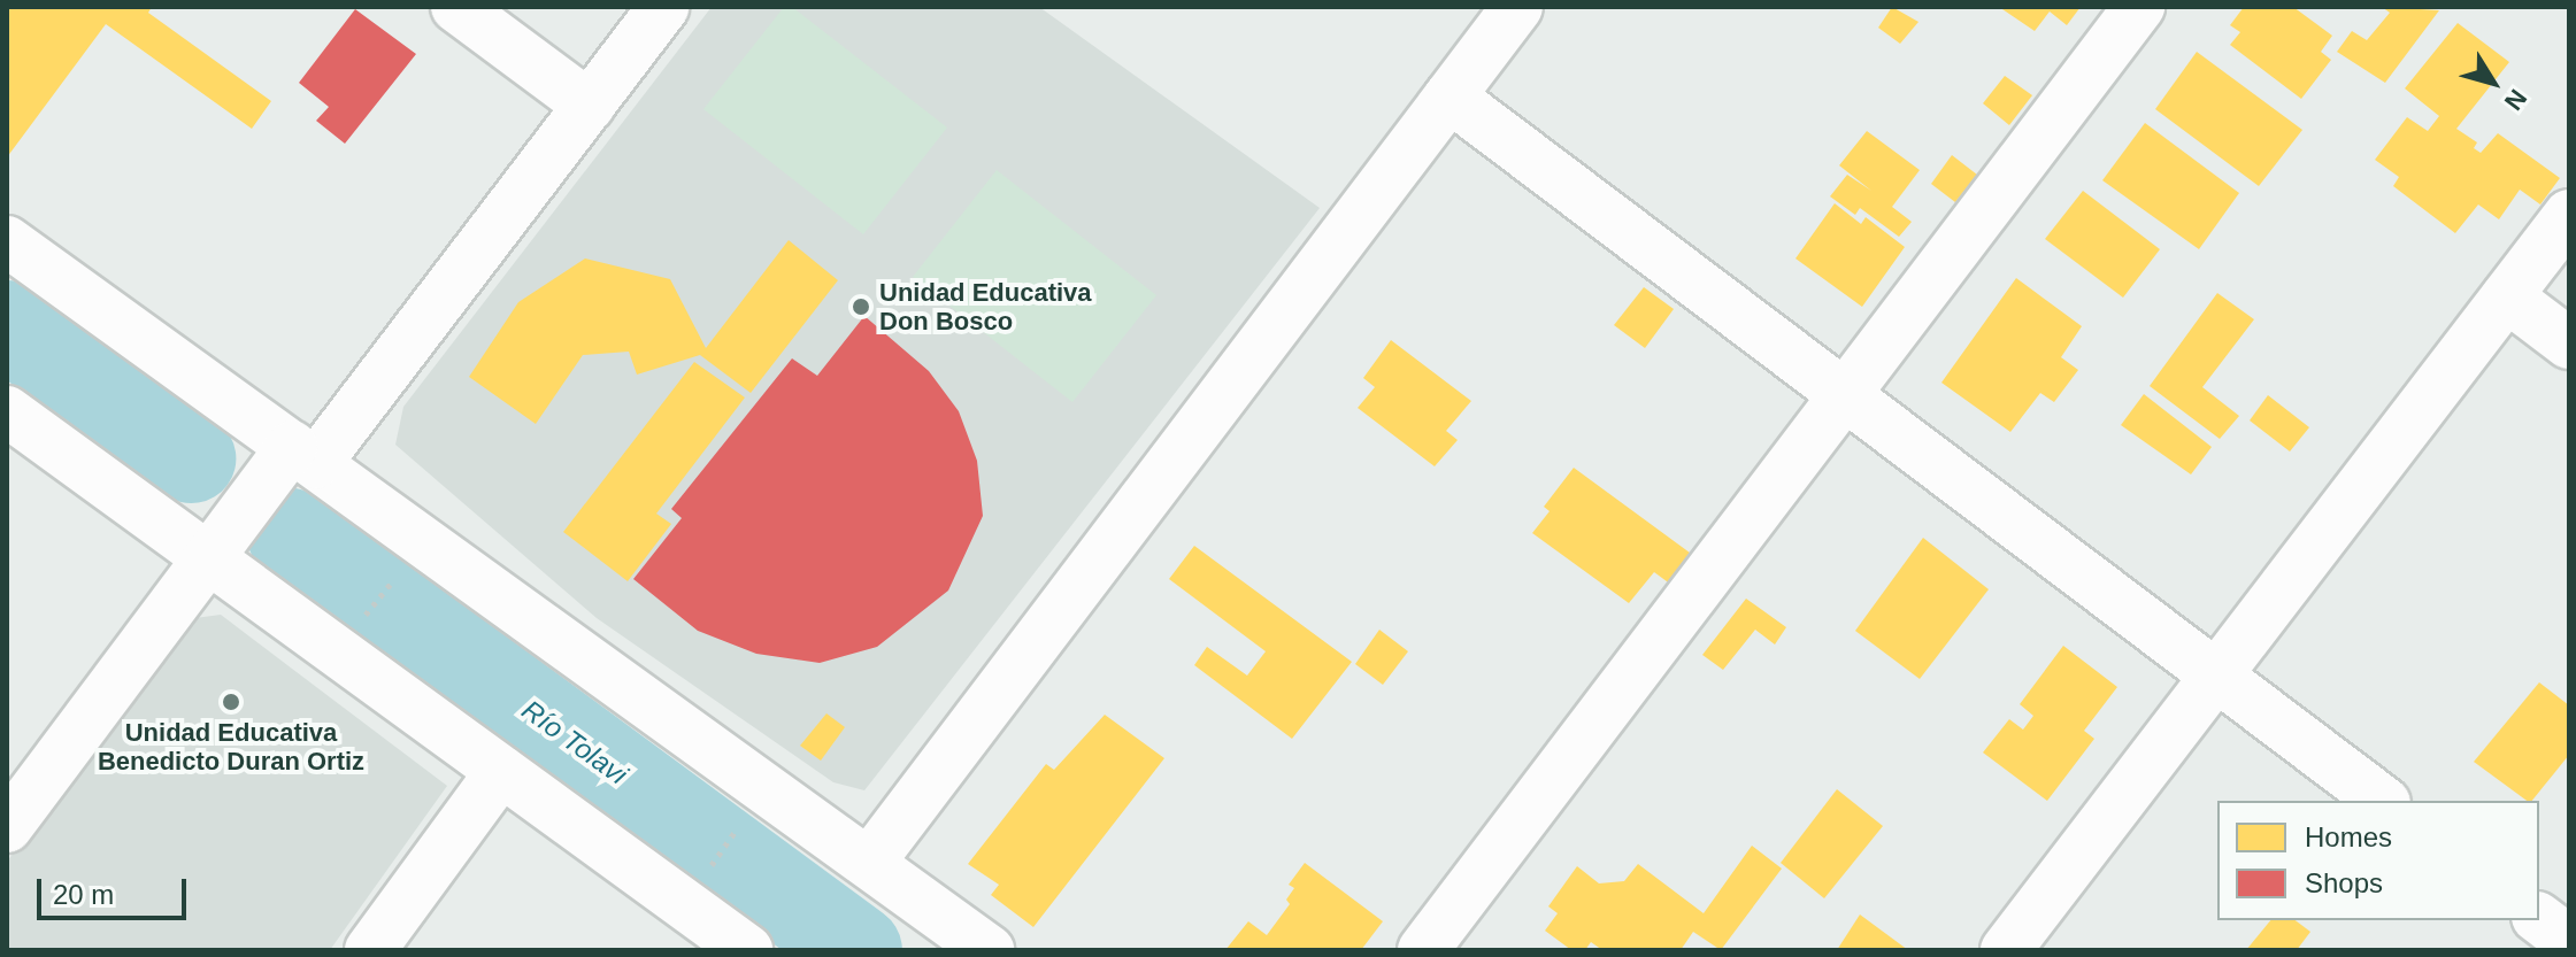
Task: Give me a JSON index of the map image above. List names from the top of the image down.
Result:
{
  "water": ["Río Tolavi"],
  "places": ["Unidad Educativa Don Bosco", "Unidad Educativa Benedicto Duran Ortiz"],
  "legend": ["Homes", "Shops"],
  "scale_bar": "20 m",
  "north": "bottom right"
}
